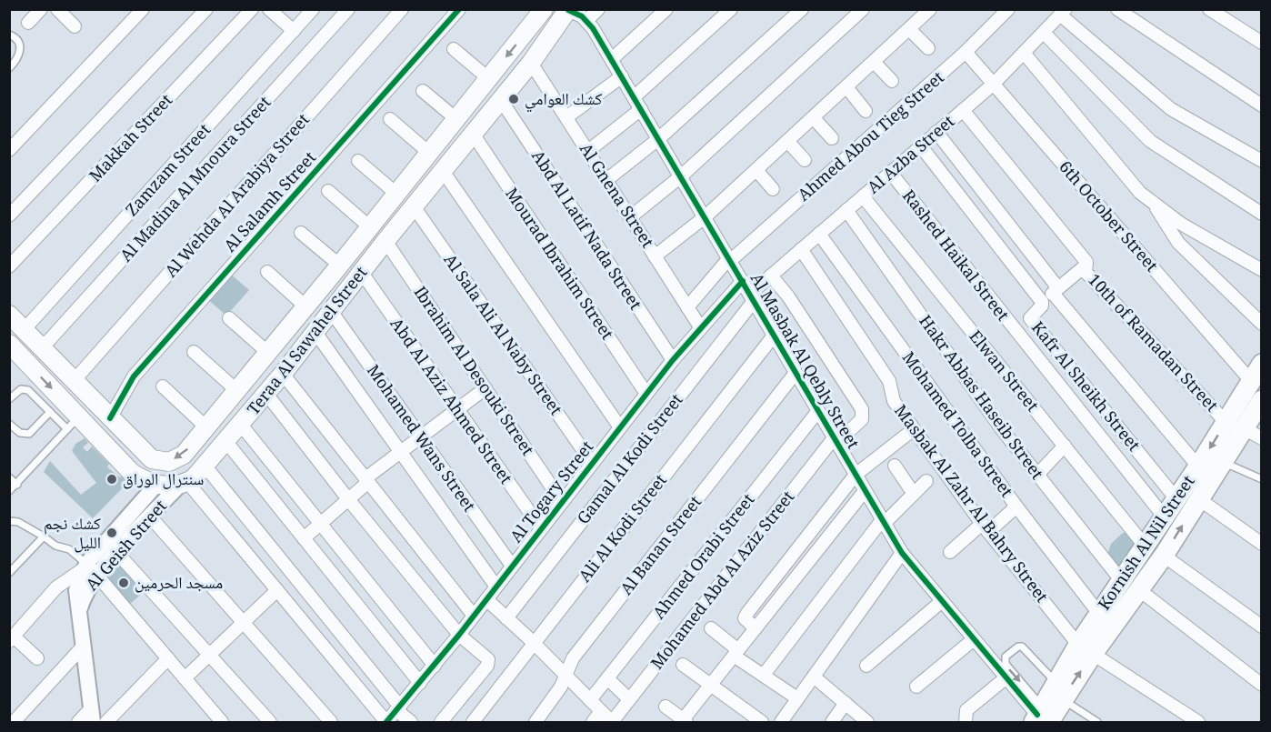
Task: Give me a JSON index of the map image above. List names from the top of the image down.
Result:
{
  "streets": {
    "main road": ["Teraa Al Sawahel Street", "Kornish Al Nil Street"],
    "street": [
      "Ahmed Abou Tieg Street",
      "Makkah Street",
      "Al Azba Street",
      "Zamzam Street",
      "Al Madina Al Mnoura Street",
      "Al Wehda Al Arabiya Street",
      "Al Gnena Street",
      "Al Salamh Street",
      "6th October Street",
      "Abd Al Latif Nada Street",
      "Rashed Haikal Street",
      "Mourad Ibrahim Street",
      "Al Sala Ali Al Naby Street",
      "10th of Ramadan Street",
      "Al Masbak Al Qebly Street",
      "Ibrahim Al Desouki Street",
      "Elwan Street",
      "Kafr Al Sheikh Street",
      "Hakr Abbas Haseib Street",
      "Abd Al Aziz Ahmed Street",
      "Mohamed Tolba Street",
      "Mohamed Wans Street",
      "Gamal Al Kodi Street",
      "Al Togary Street",
      "Masbak Al Zahr Al Bahry Street",
      "Ali Al Kodi Street",
      "Al Geish Street",
      "Al Banan Street",
      "Ahmed Orabi Street",
      "Mohamed Abd Al Aziz Street"
    ]
  },
  "crossings": [
    ["Ahmed Abou Tieg Street", "Al Gnena Street"],
    ["Ahmed Abou Tieg Street", "6th October Street"],
    ["Ahmed Abou Tieg Street", "Al Masbak Al Qebly Street"],
    ["Al Azba Street", "6th October Street"],
    ["Al Azba Street", "Rashed Haikal Street"],
    ["Al Azba Street", "10th of Ramadan Street"],
    ["Al Azba Street", "Al Masbak Al Qebly Street"],
    ["Al Azba Street", "Elwan Street"],
    ["Al Azba Street", "Kafr Al Sheikh Street"],
    ["Al Azba Street", "Hakr Abbas Haseib Street"],
    ["Al Azba Street", "Mohamed Tolba Street"],
    ["Al Azba Street", "Gamal Al Kodi Street"],
    ["Al Azba Street", "Masbak Al Zahr Al Bahry Street"],
    ["Al Azba Street", "Mohamed Abd Al Aziz Street"],
    ["Zamzam Street", "Teraa Al Sawahel Street"],
    ["Al Madina Al Mnoura Street", "Teraa Al Sawahel Street"],
    ["Al Wehda Al Arabiya Street", "Teraa Al Sawahel Street"],
    ["Al Gnena Street", "Teraa Al Sawahel Street"],
    ["Al Gnena Street", "Al Togary Street"],
    ["Al Salamh Street", "Teraa Al Sawahel Street"],
    ["6th October Street", "Kornish Al Nil Street"],
    ["Abd Al Latif Nada Street", "Teraa Al Sawahel Street"],
    ["Abd Al Latif Nada Street", "Al Togary Street"],
    ["Rashed Haikal Street", "Kornish Al Nil Street"],
    ["Mourad Ibrahim Street", "Teraa Al Sawahel Street"],
    ["Mourad Ibrahim Street", "Al Togary Street"],
    ["Al Sala Ali Al Naby Street", "Teraa Al Sawahel Street"],
    ["Al Sala Ali Al Naby Street", "Al Togary Street"],
    ["Teraa Al Sawahel Street", "Ibrahim Al Desouki Street"],
    ["Teraa Al Sawahel Street", "Abd Al Aziz Ahmed Street"],
    ["Teraa Al Sawahel Street", "Mohamed Wans Street"],
    ["Teraa Al Sawahel Street", "Al Geish Street"],
    ["10th of Ramadan Street", "Kornish Al Nil Street"],
    ["Al Masbak Al Qebly Street", "Gamal Al Kodi Street"],
    ["Al Masbak Al Qebly Street", "Al Togary Street"],
    ["Al Masbak Al Qebly Street", "Ali Al Kodi Street"],
    ["Al Masbak Al Qebly Street", "Kornish Al Nil Street"],
    ["Al Masbak Al Qebly Street", "Al Banan Street"],
    ["Al Masbak Al Qebly Street", "Ahmed Orabi Street"],
    ["Al Masbak Al Qebly Street", "Mohamed Abd Al Aziz Street"],
    ["Ibrahim Al Desouki Street", "Al Togary Street"],
    ["Elwan Street", "Kornish Al Nil Street"],
    ["Kafr Al Sheikh Street", "Kornish Al Nil Street"],
    ["Hakr Abbas Haseib Street", "Kornish Al Nil Street"],
    ["Abd Al Aziz Ahmed Street", "Al Togary Street"],
    ["Mohamed Tolba Street", "Kornish Al Nil Street"],
    ["Mohamed Wans Street", "Al Togary Street"],
    ["Masbak Al Zahr Al Bahry Street", "Kornish Al Nil Street"]
  ],
  "places": [
    "كشك العوامي",
    "سنترال الوراق",
    "كشك نجم الليل",
    "مسجد الحرمين"
  ]
}
